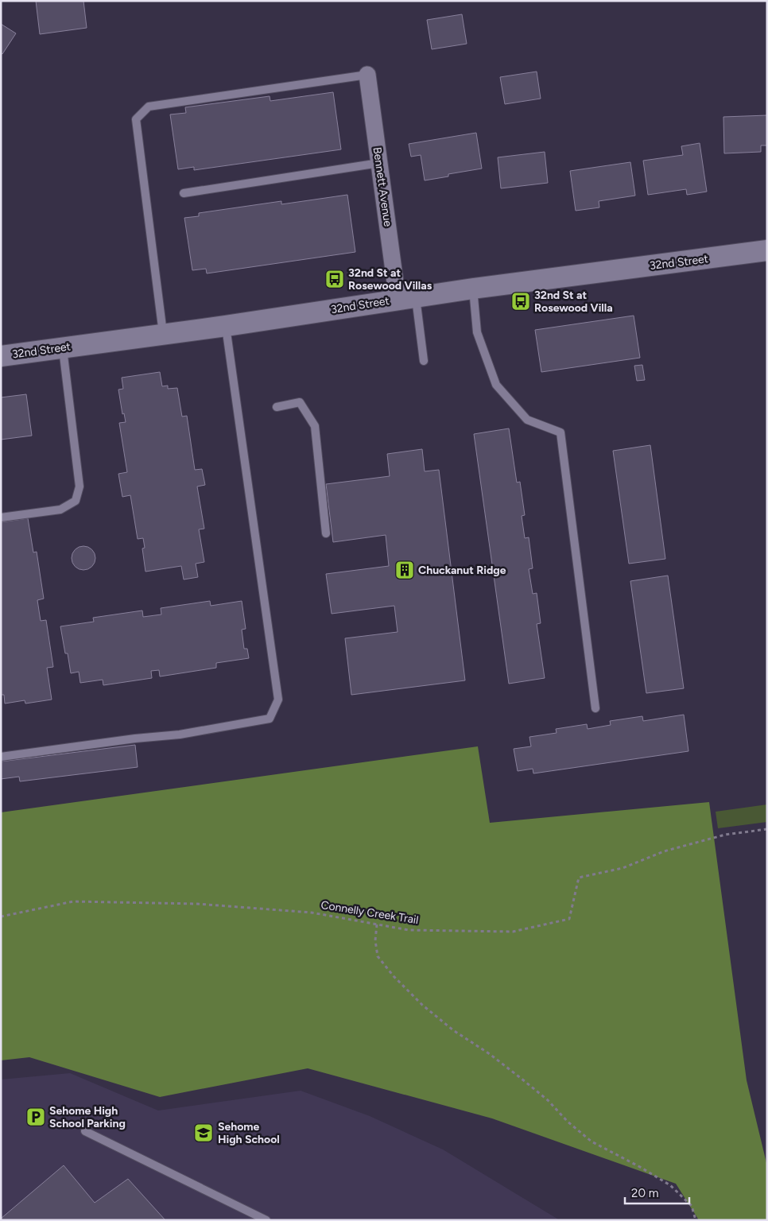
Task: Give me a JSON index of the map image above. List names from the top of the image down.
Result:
{
  "streets": {
    "street": ["Bennett Avenue", "32nd Street"],
    "path": ["Connelly Creek Trail"]
  },
  "crossings": [
    ["Bennett Avenue", "32nd Street"]
  ],
  "places": {
    "bus stop": ["32nd St at Rosewood Villas", "32nd St at Rosewood Villa"],
    "building": ["Chuckanut Ridge"],
    "parking": ["Sehome High School Parking"],
    "school or university": ["Sehome High School"]
  },
  "scale_bar": "20 m"
}
